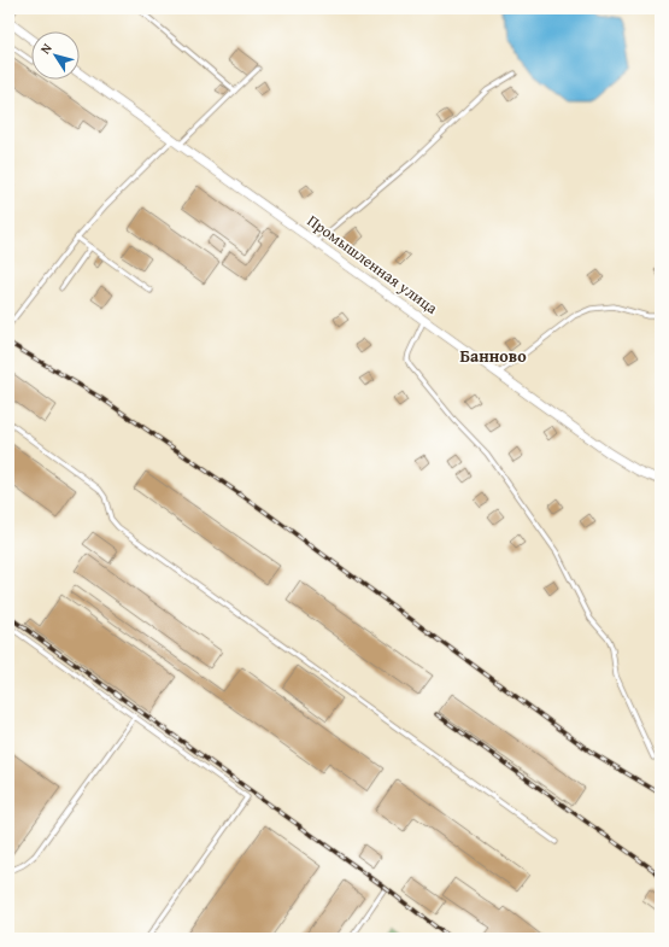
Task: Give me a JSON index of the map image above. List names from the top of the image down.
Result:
{
  "streets": {
    "street": ["Промышленная улица"]
  },
  "districts": ["Банново"],
  "north": "top left"
}
